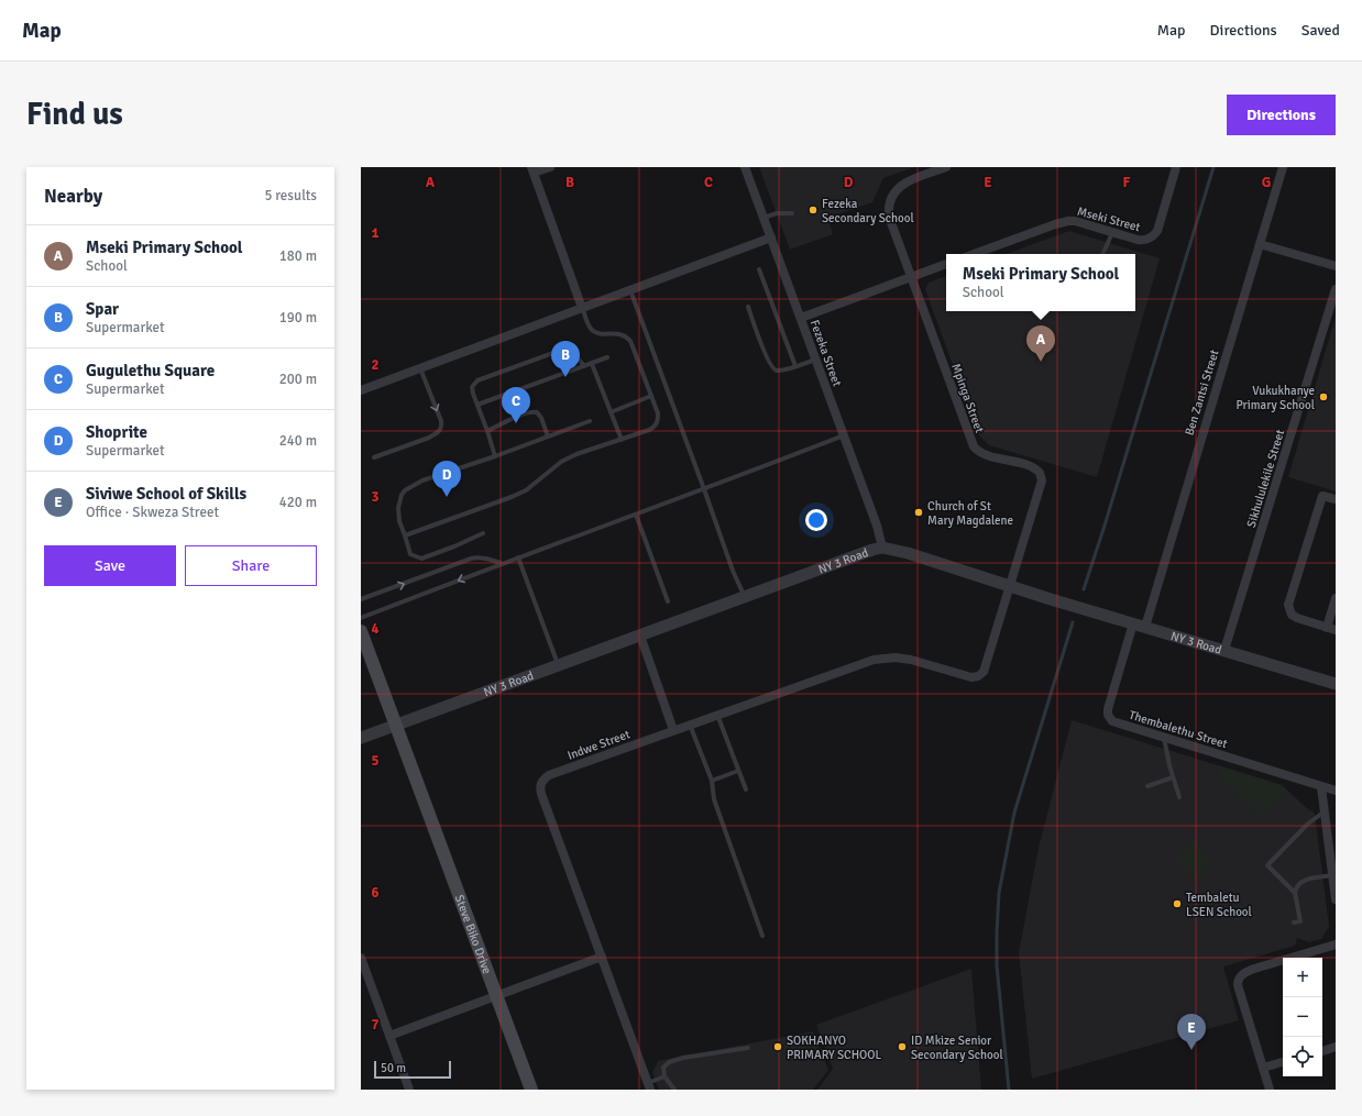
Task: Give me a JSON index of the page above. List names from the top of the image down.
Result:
{
  "streets": {
    "main road": ["Steve Biko Drive"],
    "street": [
      "Mseki Street",
      "Fezeka Street",
      "Ben Zantsi Street",
      "Mpinga Street",
      "Sikhululekile Street",
      "NY 3 Road",
      "Thembalethu Street",
      "Indwe Street"
    ]
  },
  "crossings": [
    ["Fezeka Street", "NY 3 Road"],
    ["Ben Zantsi Street", "NY 3 Road"],
    ["Ben Zantsi Street", "Thembalethu Street"],
    ["Mpinga Street", "NY 3 Road"],
    ["Mpinga Street", "Indwe Street"],
    ["Sikhululekile Street", "NY 3 Road"],
    ["NY 3 Road", "Thembalethu Street"],
    ["NY 3 Road", "Steve Biko Drive"]
  ],
  "places": [
    "Fezeka Secondary School",
    "Vukukhanye Primary School",
    "Church of St Mary Magdalene",
    "Tembaletu LSEN School",
    "SOKHANYO PRIMARY SCHOOL",
    "ID Mkize Senior Secondary School"
  ],
  "scale_bar": "50 m",
  "page": {
    "header": "Map",
    "nav": ["Map", "Directions", "Saved"],
    "buttons": [
      "Directions",
      ["Save", "Share"]
    ],
    "title": "Find us",
    "heading": ["Nearby", "5 results"],
    "list": [
      {
        "mark": "A",
        "name": "Mseki Primary School",
        "note": "School",
        "value": "180 m"
      },
      {
        "mark": "B",
        "name": "Spar",
        "note": "Supermarket",
        "value": "190 m"
      },
      {
        "mark": "C",
        "name": "Gugulethu Square",
        "note": "Supermarket",
        "value": "200 m"
      },
      {
        "mark": "D",
        "name": "Shoprite",
        "note": "Supermarket",
        "value": "240 m"
      },
      {
        "mark": "E",
        "name": "Siviwe School of Skills",
        "note": "Office · Skweza Street",
        "value": "420 m"
      }
    ],
    "popup": ["Mseki Primary School", "School"],
    "pins": [
      "A",
      "B",
      "C",
      "D",
      "E"
    ],
    "map_buttons": ["+", "−"],
    "scale": "50 m"
  },
  "grid": {
    "columns": [
      "A",
      "B",
      "C",
      "D",
      "E",
      "F",
      "G"
    ],
    "rows": [
      "1",
      "2",
      "3",
      "4",
      "5",
      "6",
      "7"
    ]
  }
}
